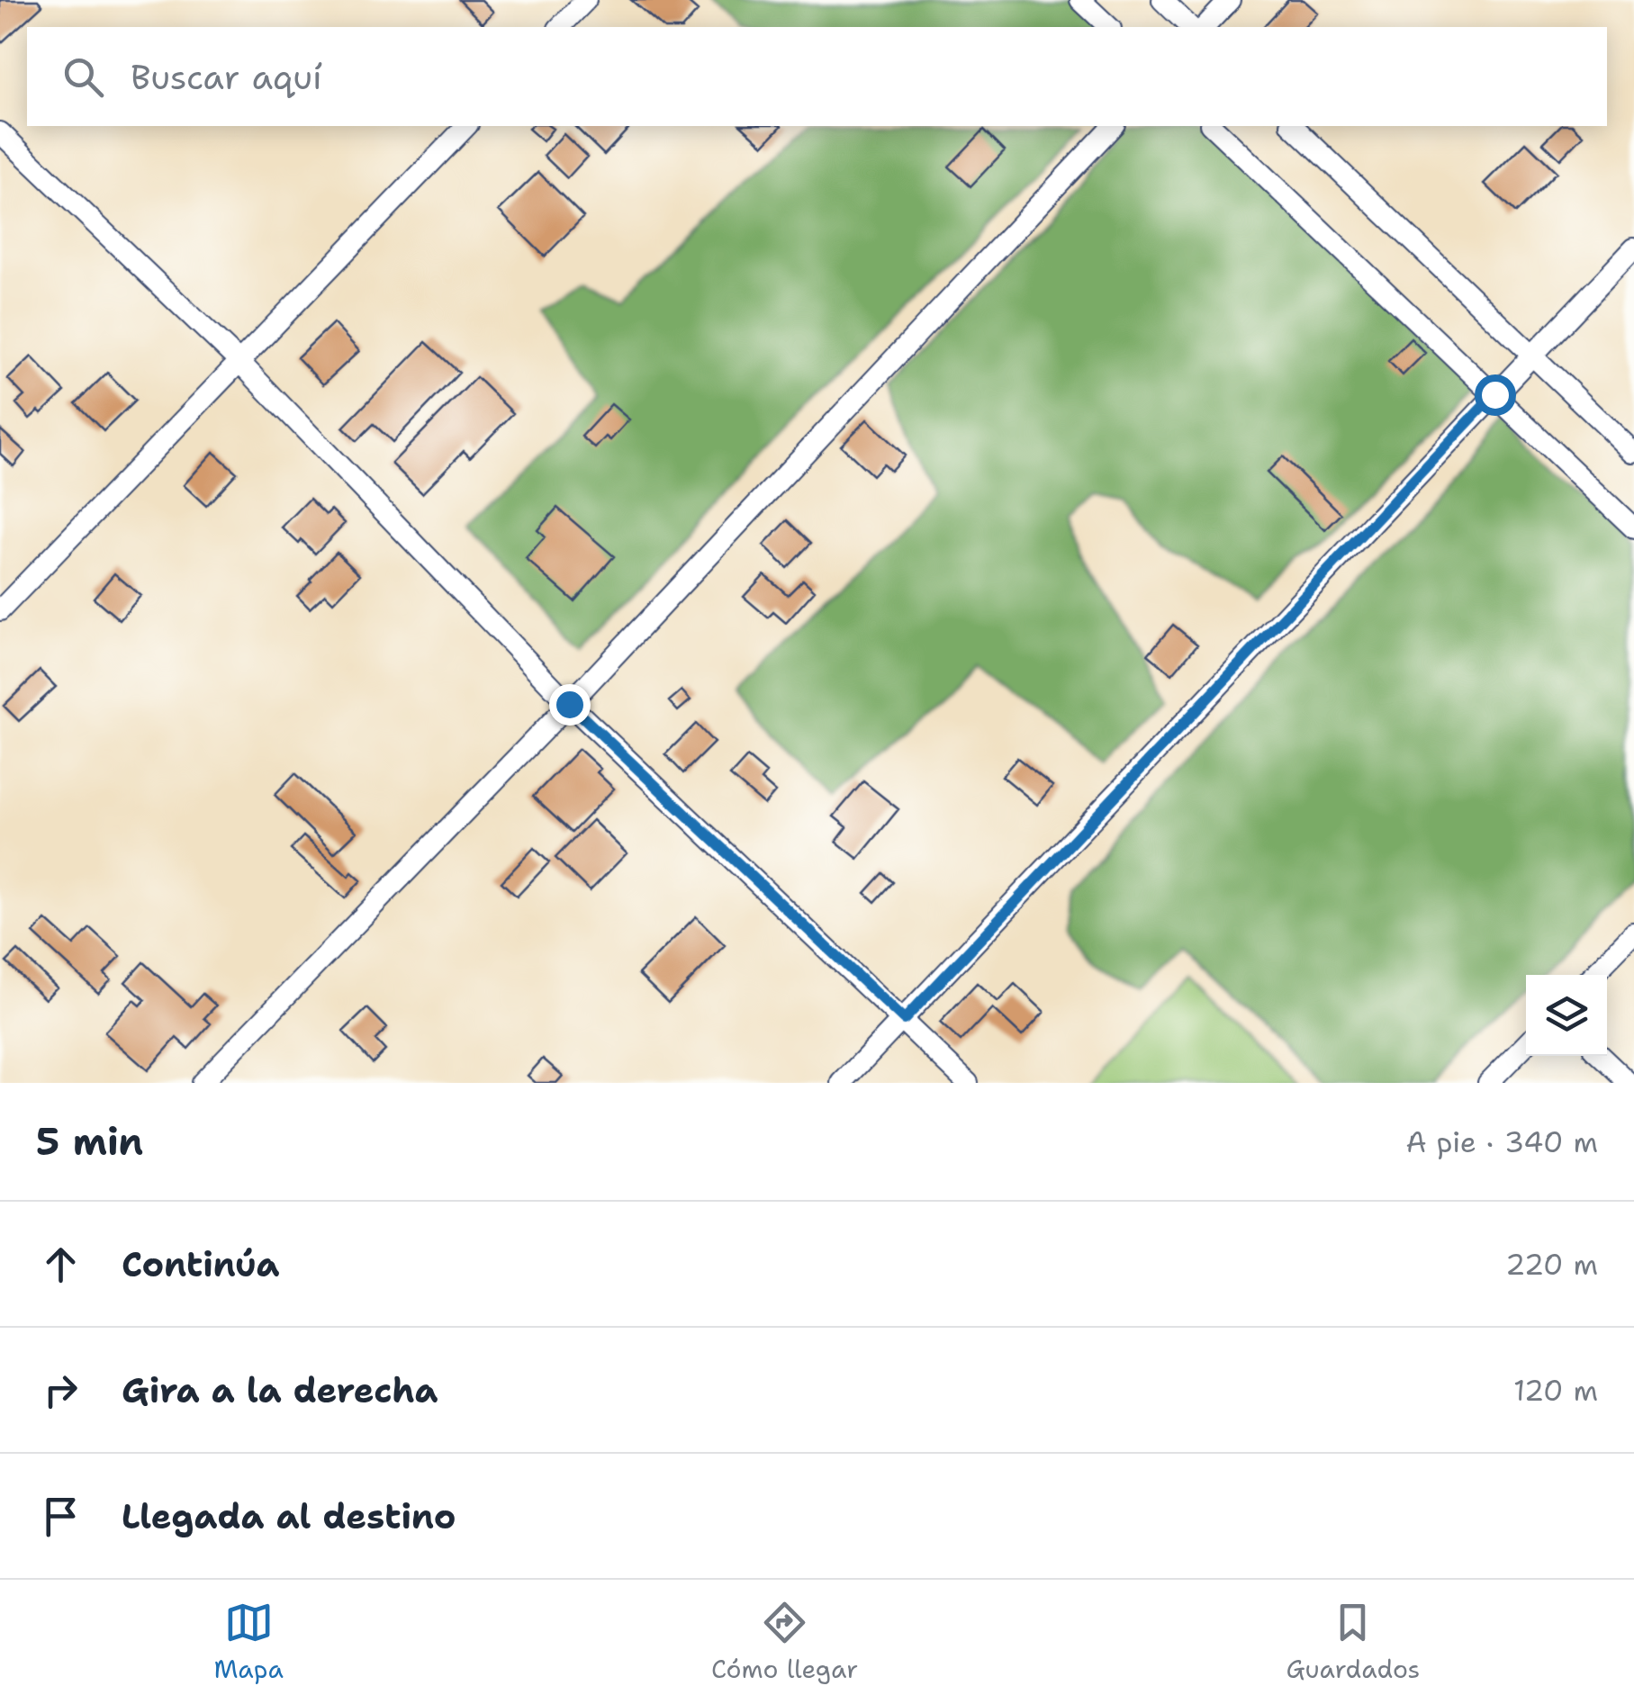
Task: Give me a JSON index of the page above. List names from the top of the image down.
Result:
{
  "page": {
    "search": "Buscar aquí",
    "heading": ["5 min", "A pie · 340 m"],
    "list": [
      ["Continúa", "220 m"],
      ["Gira a la derecha", "120 m"],
      "Llegada al destino"
    ],
    "nav": ["Mapa", "Cómo llegar", "Guardados"]
  }
}
